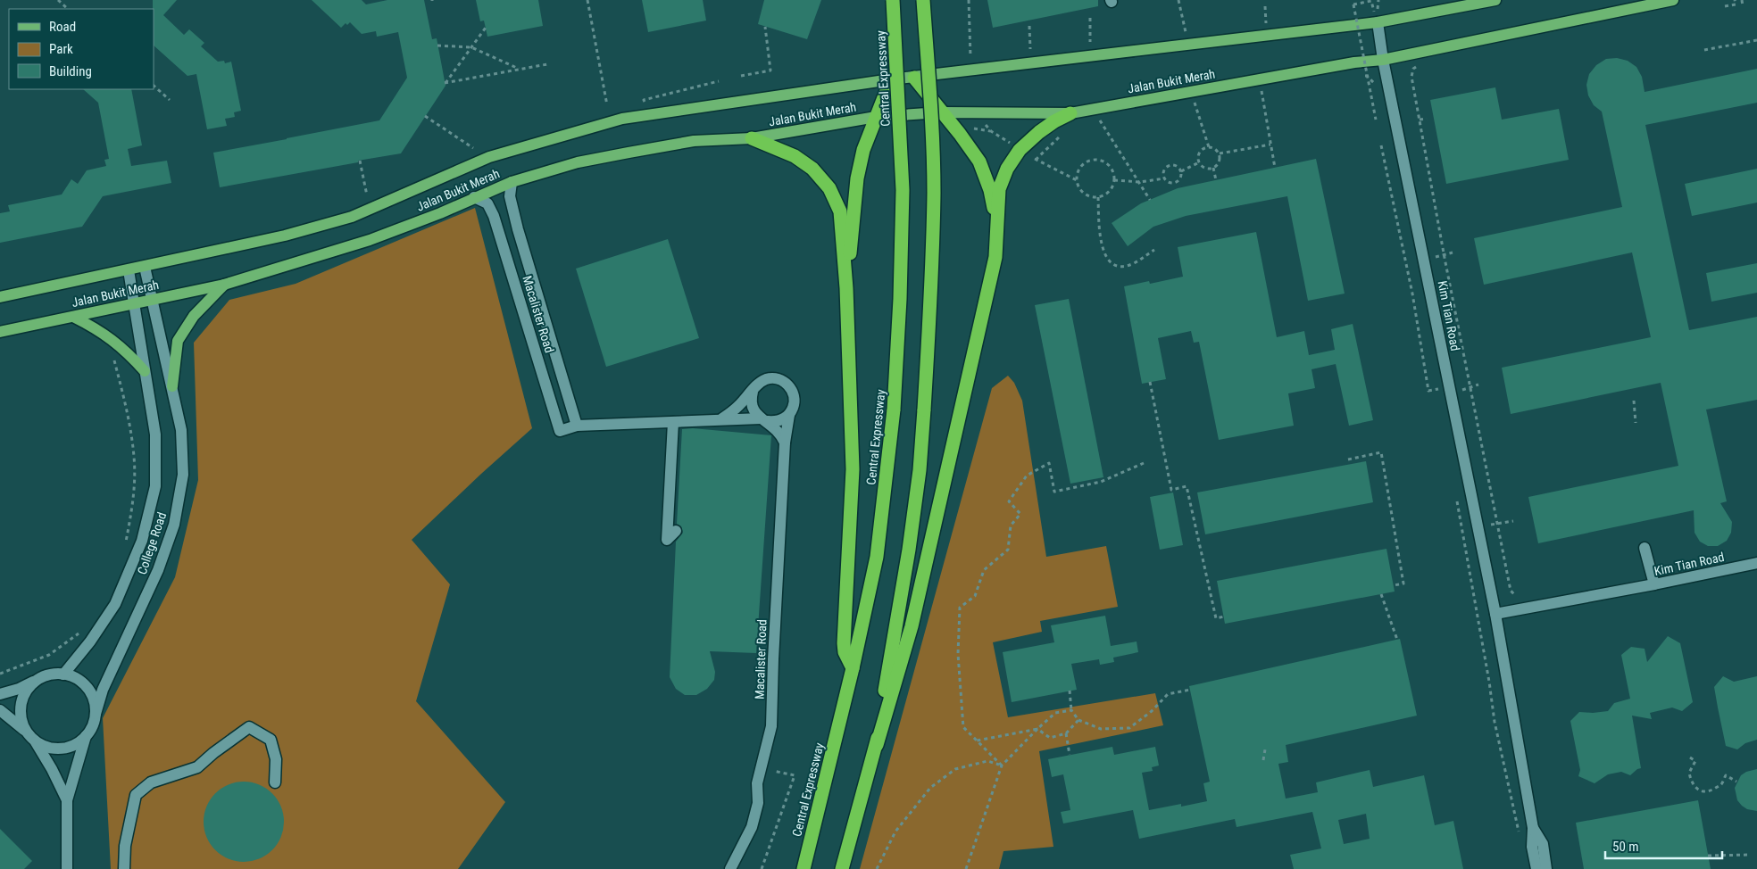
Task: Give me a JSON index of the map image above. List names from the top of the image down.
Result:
{
  "streets": {
    "highway": ["Central Expressway"],
    "main road": ["Jalan Bukit Merah"],
    "street": ["Macalister Road", "Kim Tian Road", "College Road"]
  },
  "crossings": [
    ["Jalan Bukit Merah", "Macalister Road"],
    ["Jalan Bukit Merah", "Kim Tian Road"],
    ["Jalan Bukit Merah", "College Road"]
  ],
  "legend": ["Road", "Park", "Building"],
  "scale_bar": "50 m"
}
